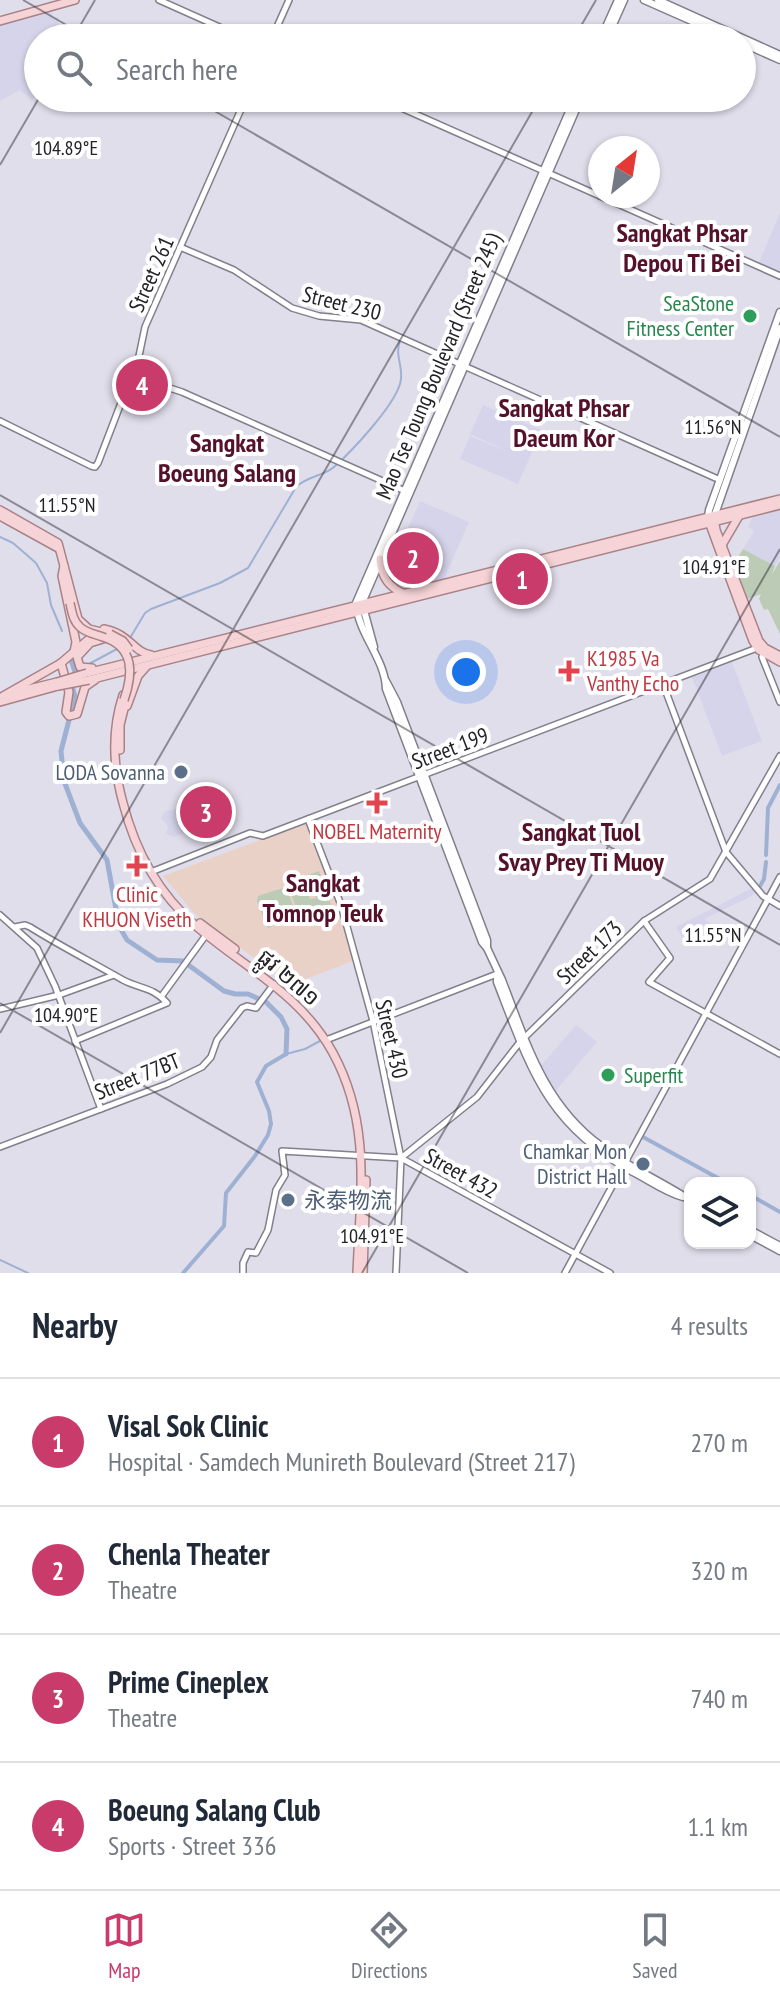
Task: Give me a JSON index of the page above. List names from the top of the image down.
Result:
{
  "streets": {
    "main road": ["Mao Tse Toung Boulevard (Street 245)", "ផ្លូវ ២៧១"],
    "street": [
      "Street 261",
      "Street 230",
      "Street 199",
      "Street 173",
      "Street 430",
      "Street 77BT",
      "Street 432"
    ]
  },
  "crossings": [
    ["Street 261", "Street 230"],
    ["Street 230", "Mao Tse Toung Boulevard (Street 245)"],
    ["Street 199", "ផ្លូវ ២៧១"],
    ["Street 199", "Street 430"],
    ["Street 173", "Street 430"],
    ["Street 173", "Street 432"],
    ["ផ្លូវ ២៧១", "Street 77BT"],
    ["ផ្លូវ ២៧១", "Street 432"],
    ["Street 430", "Street 432"]
  ],
  "districts": [
    "Sangkat Phsar Depou Ti Bei",
    "Sangkat Phsar Daeum Kor",
    "Sangkat Boeung Salang",
    "Sangkat Tuol Svay Prey Ti Muoy",
    "Sangkat Tomnop Teuk"
  ],
  "places": {
    "other": [
      "SeaStone Fitness Center",
      "LODA Sovanna",
      "Superfit",
      "Chamkar Mon District Hall",
      "永泰物流"
    ],
    "health": ["K1985 Va Vanthy Echo", "NOBEL Maternity", "Clinic KHUON Viseth"]
  },
  "north": "top right",
  "page": {
    "search": "Search here",
    "pins": [
      "4",
      "2",
      "1",
      "3"
    ],
    "heading": ["Nearby", "4 results"],
    "list": [
      {
        "mark": "1",
        "name": "Visal Sok Clinic",
        "note": "Hospital · Samdech Munireth Boulevard (Street 217)",
        "value": "270 m"
      },
      {
        "mark": "2",
        "name": "Chenla Theater",
        "note": "Theatre",
        "value": "320 m"
      },
      {
        "mark": "3",
        "name": "Prime Cineplex",
        "note": "Theatre",
        "value": "740 m"
      },
      {
        "mark": "4",
        "name": "Boeung Salang Club",
        "note": "Sports · Street 336",
        "value": "1.1 km"
      }
    ],
    "nav": ["Map", "Directions", "Saved"]
  },
  "coordinates": [
    "104.89°E",
    "11.56°N",
    "11.55°N",
    "104.91°E",
    "104.90°E"
  ]
}
